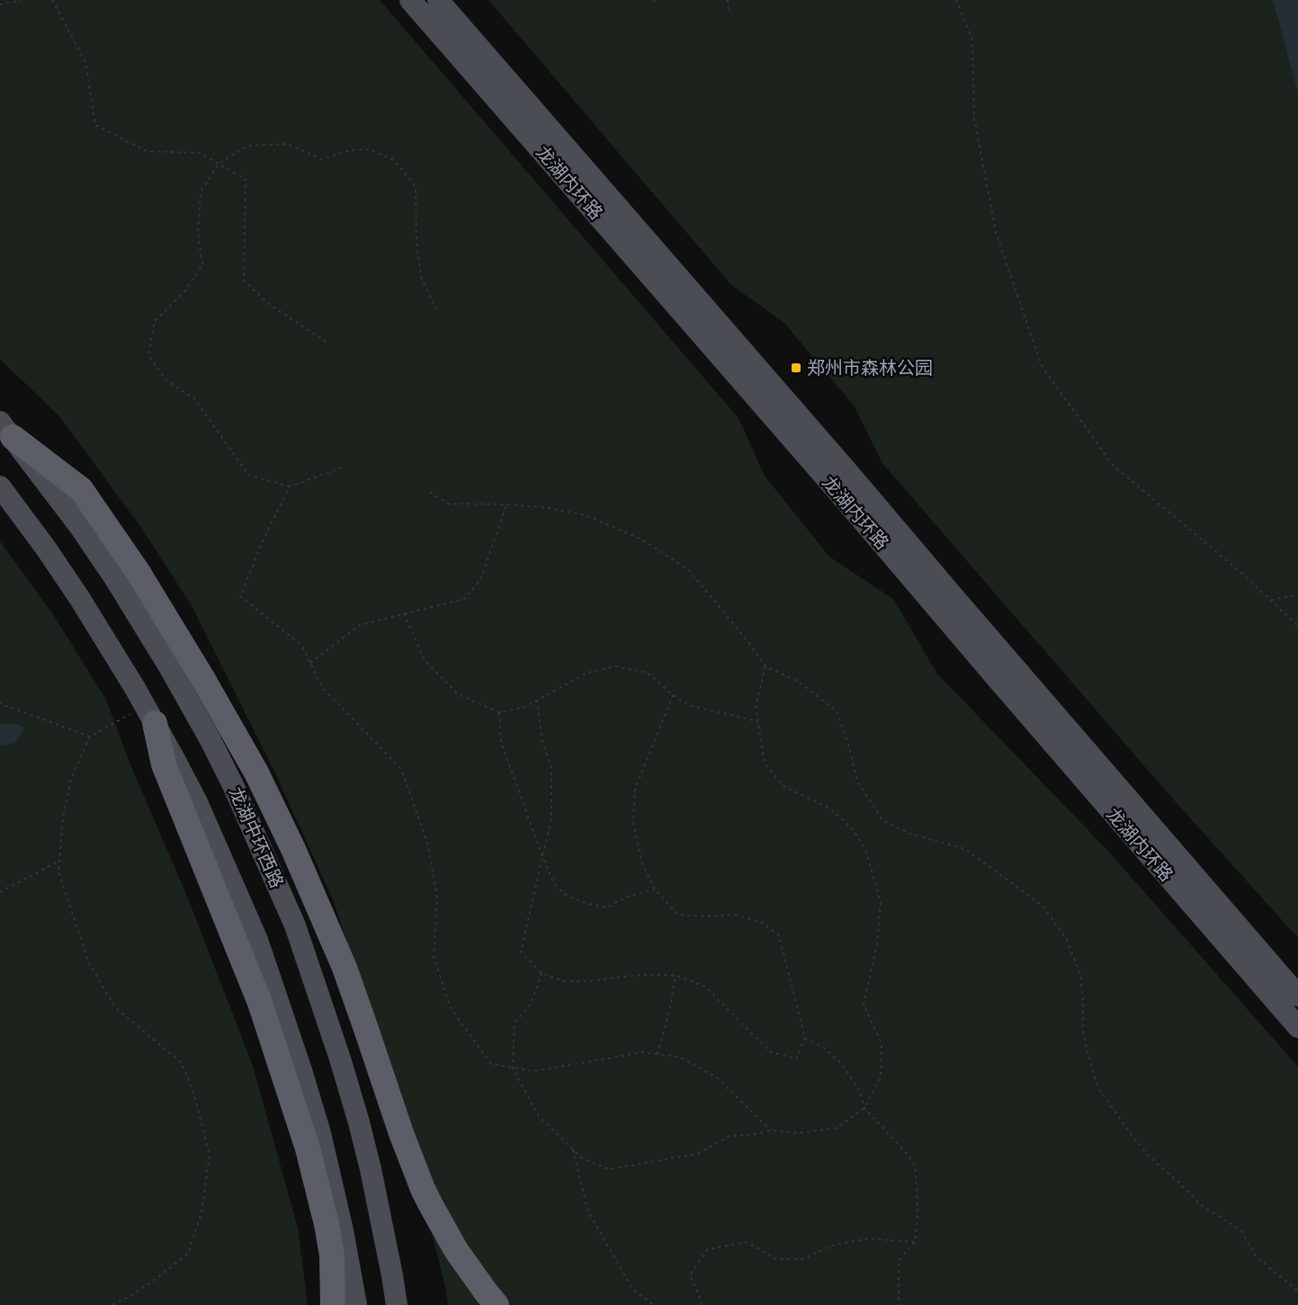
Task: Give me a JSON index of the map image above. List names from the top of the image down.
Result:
{
  "streets": {
    "main road": ["龙湖内环路", "龙湖中环西路"]
  },
  "places": {
    "transit": ["郑州市森林公园"]
  }
}
